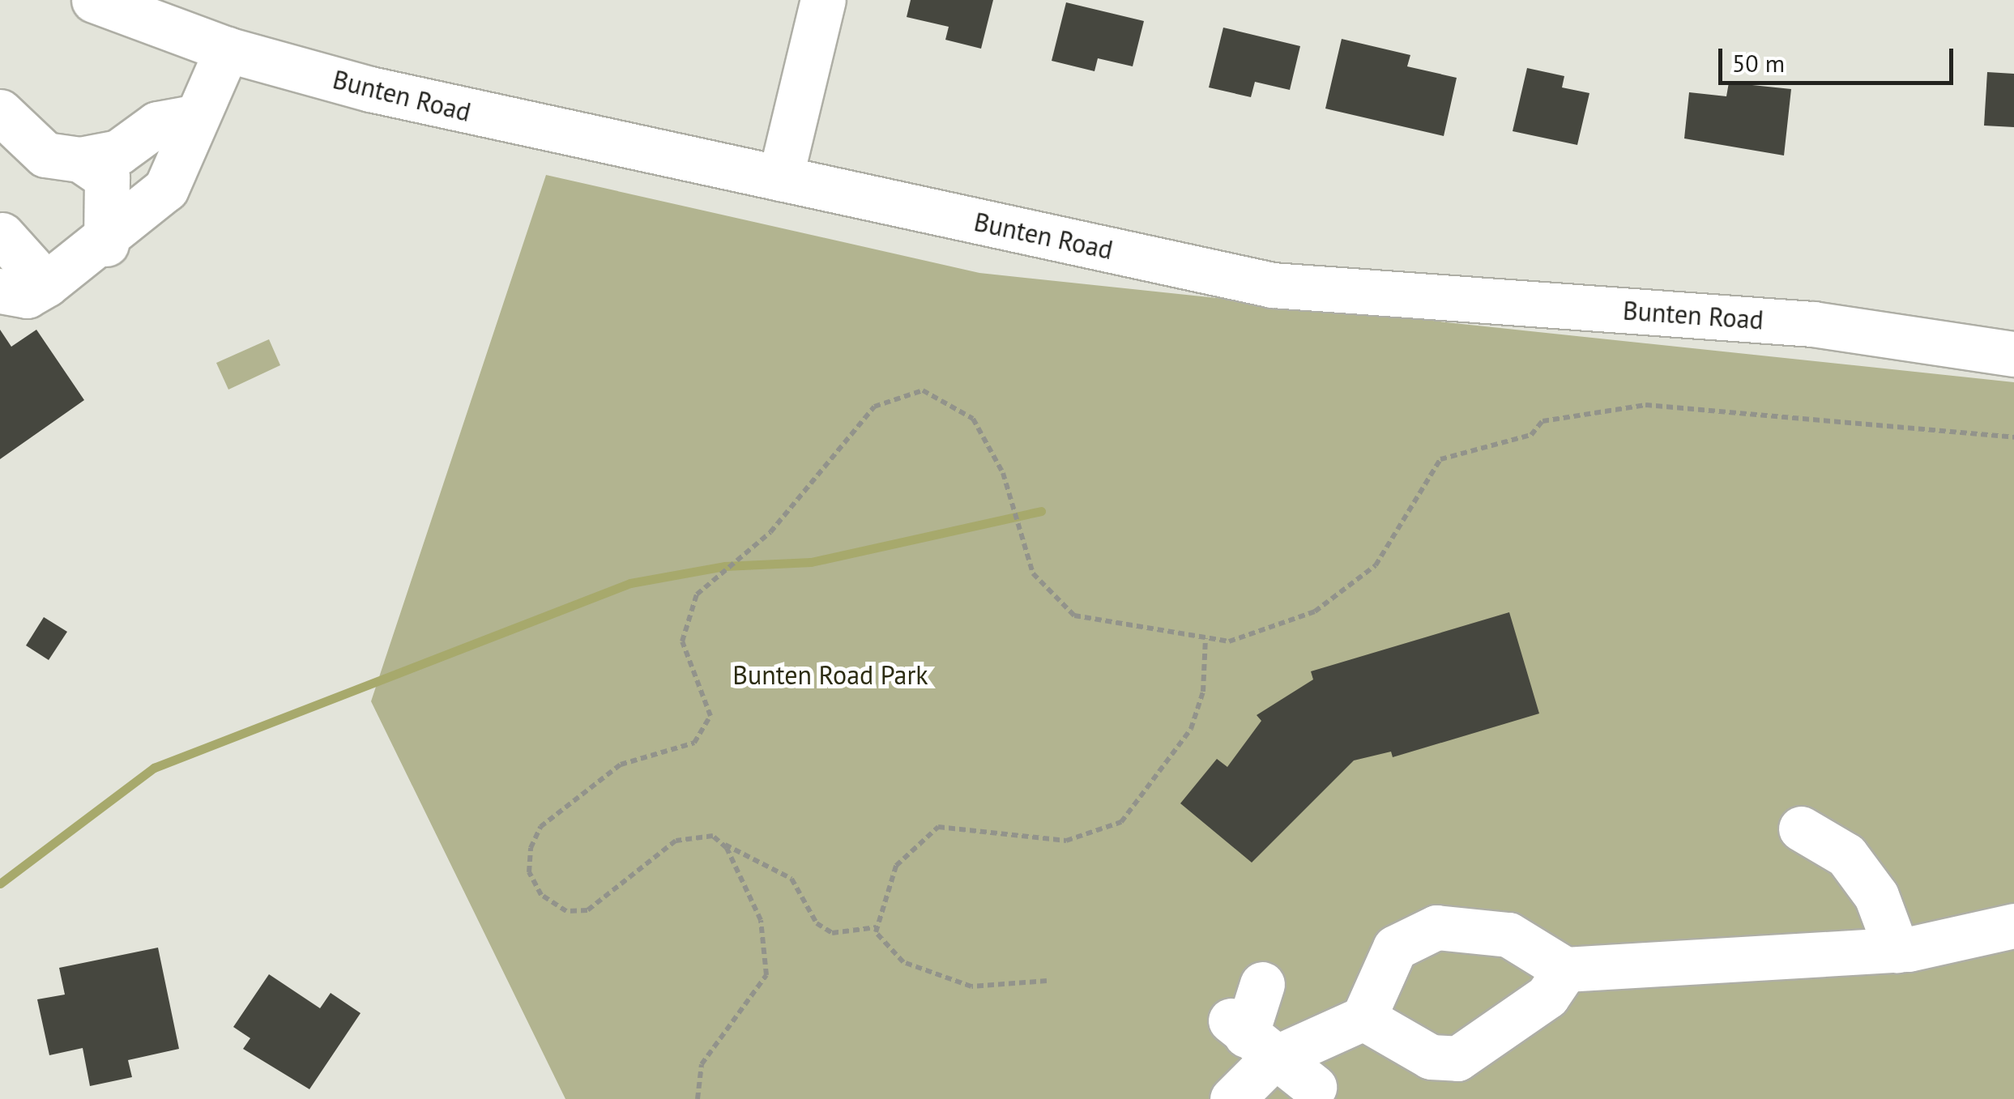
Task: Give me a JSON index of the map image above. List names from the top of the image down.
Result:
{
  "streets": {
    "street": ["Bunten Road"]
  },
  "parks": ["Bunten Road Park"],
  "scale_bar": "50 m"
}
